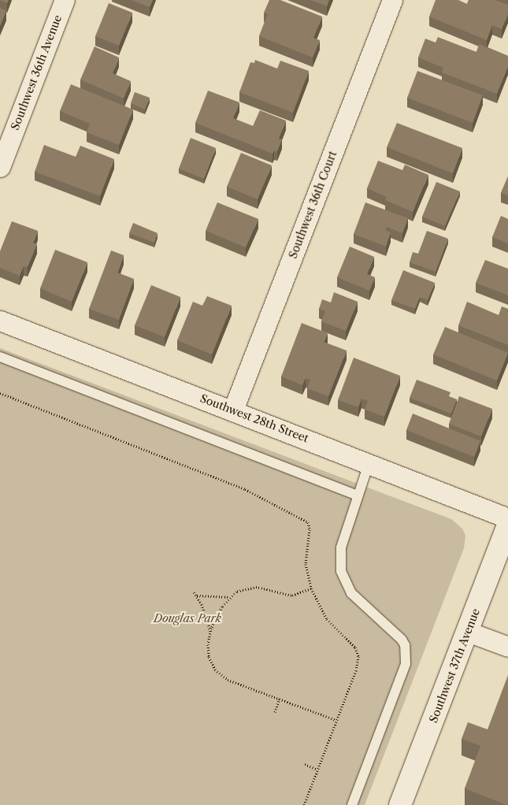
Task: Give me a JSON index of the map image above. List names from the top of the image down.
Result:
{
  "streets": {
    "main road": ["Southwest 37th Avenue"],
    "street": ["Southwest 36th Avenue", "Southwest 36th Court", "Southwest 28th Street"]
  },
  "crossings": [
    ["Southwest 36th Court", "Southwest 28th Street"]
  ],
  "parks": ["Douglas Park"]
}
